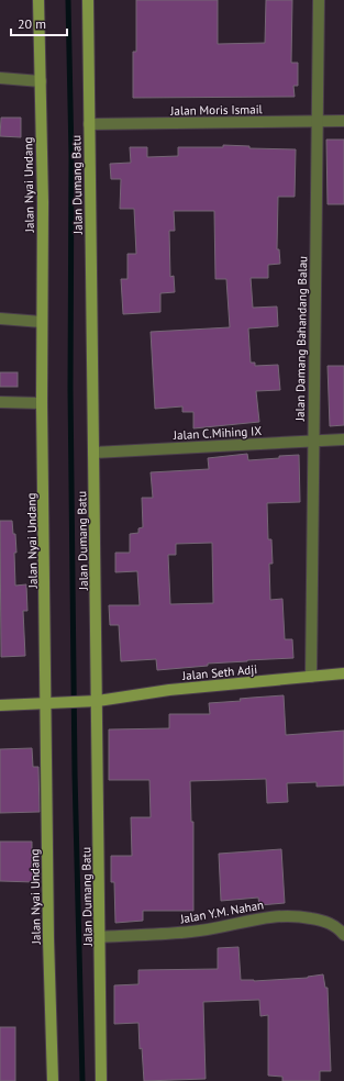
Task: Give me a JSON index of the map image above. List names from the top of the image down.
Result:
{
  "streets": {
    "street": [
      "Jalan Moris Ismail",
      "Jalan Nyai Undang",
      "Jalan Dumang Batu",
      "Jalan Damang Bahandang Balau",
      "Jalan C.Mihing IX",
      "Jalan Seth Adji",
      "Jalan Y.M. Nahan"
    ]
  },
  "crossings": [
    ["Jalan Moris Ismail", "Jalan Dumang Batu"],
    ["Jalan Moris Ismail", "Jalan Damang Bahandang Balau"],
    ["Jalan Nyai Undang", "Jalan Seth Adji"],
    ["Jalan Dumang Batu", "Jalan C.Mihing IX"],
    ["Jalan Dumang Batu", "Jalan Seth Adji"],
    ["Jalan Dumang Batu", "Jalan Y.M. Nahan"],
    ["Jalan Damang Bahandang Balau", "Jalan C.Mihing IX"],
    ["Jalan Damang Bahandang Balau", "Jalan Seth Adji"]
  ],
  "scale_bar": "20 m"
}
